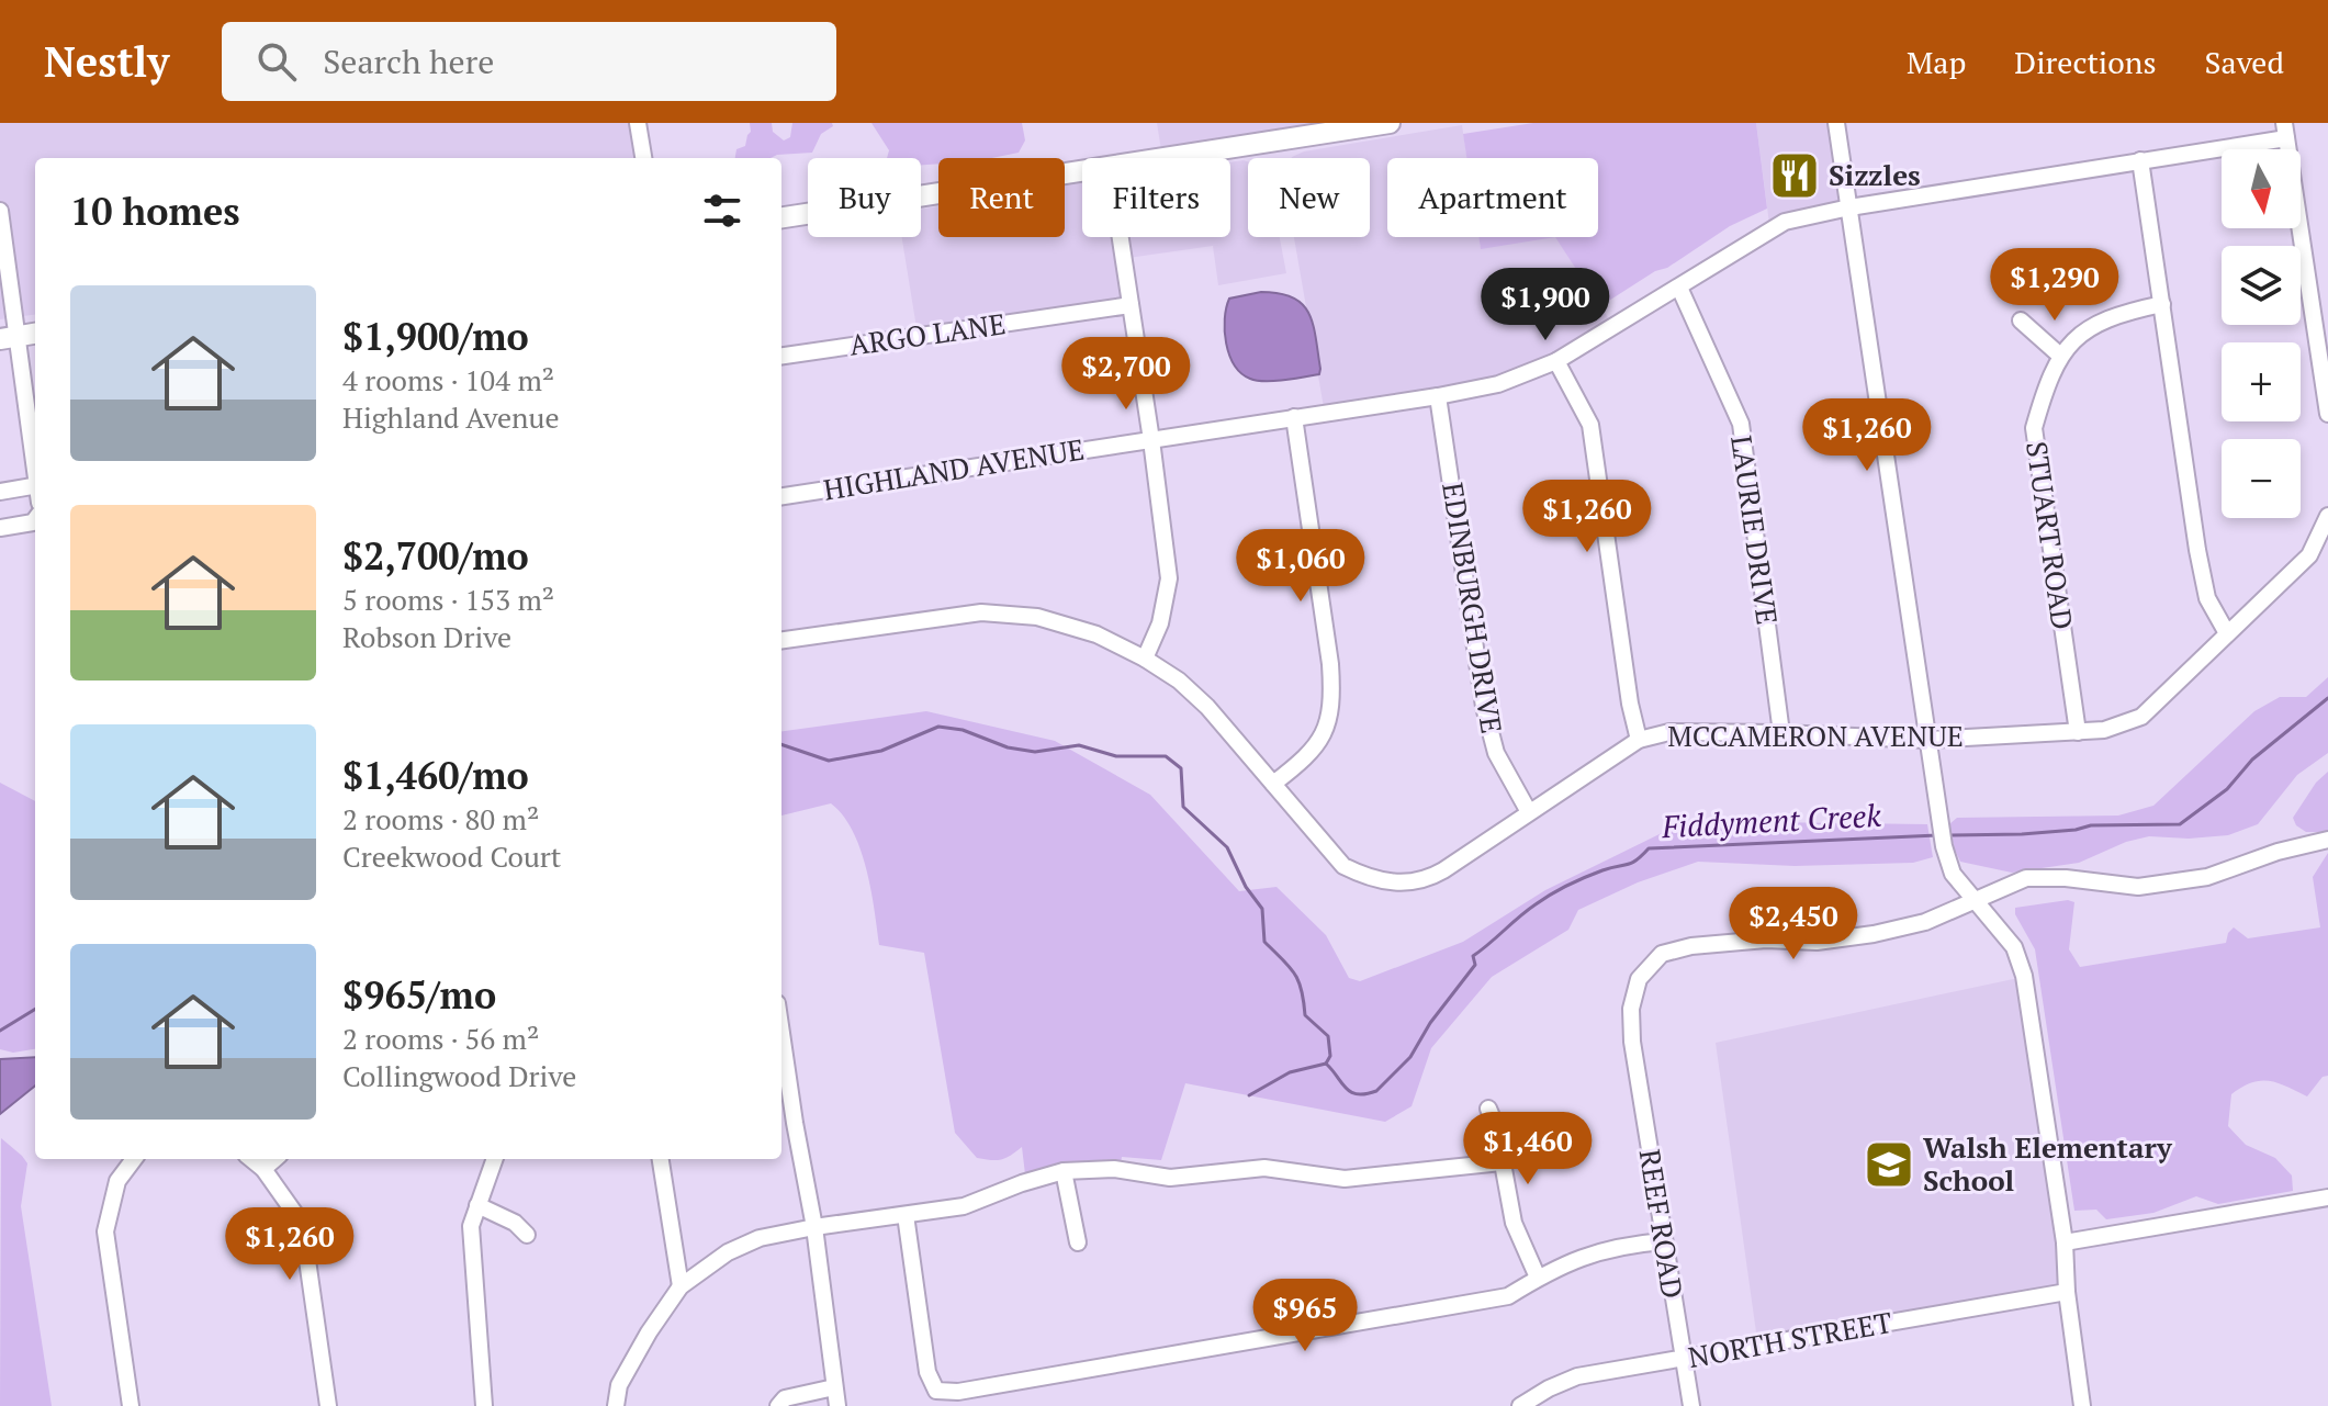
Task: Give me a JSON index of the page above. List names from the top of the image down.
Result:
{
  "streets": {
    "street": [
      "ARGO LANE",
      "HIGHLAND AVENUE",
      "LAURIE DRIVE",
      "STUART ROAD",
      "EDINBURGH DRIVE",
      "MCCAMERON AVENUE",
      "REEF ROAD",
      "NORTH STREET"
    ]
  },
  "crossings": [
    ["HIGHLAND AVENUE", "LAURIE DRIVE"],
    ["HIGHLAND AVENUE", "EDINBURGH DRIVE"],
    ["LAURIE DRIVE", "MCCAMERON AVENUE"],
    ["STUART ROAD", "MCCAMERON AVENUE"],
    ["EDINBURGH DRIVE", "MCCAMERON AVENUE"],
    ["REEF ROAD", "NORTH STREET"]
  ],
  "water": ["Fiddyment Creek"],
  "places": {
    "restaurant": ["Sizzles"],
    "school or university": ["Walsh Elementary School"]
  },
  "north": "bottom",
  "page": {
    "header": "Nestly",
    "search": "Search here",
    "nav": ["Map", "Directions", "Saved"],
    "map_buttons": ["+", "−"],
    "chip": [
      "Buy",
      "Rent",
      "Filters",
      "New",
      "Apartment"
    ],
    "heading": "10 homes",
    "price": [
      "$1,290",
      "$1,900",
      "$2,700",
      "$1,260",
      "$1,260",
      "$1,060",
      "$2,450",
      "$1,460",
      "$1,260",
      "$965"
    ],
    "list": [
      {
        "name": "$1,900/mo",
        "note": "4 rooms · 104 m² · Highland Avenue"
      },
      {
        "name": "$2,700/mo",
        "note": "5 rooms · 153 m² · Robson Drive"
      },
      {
        "name": "$1,460/mo",
        "note": "2 rooms · 80 m² · Creekwood Court"
      },
      {
        "name": "$965/mo",
        "note": "2 rooms · 56 m² · Collingwood Drive"
      }
    ]
  }
}
